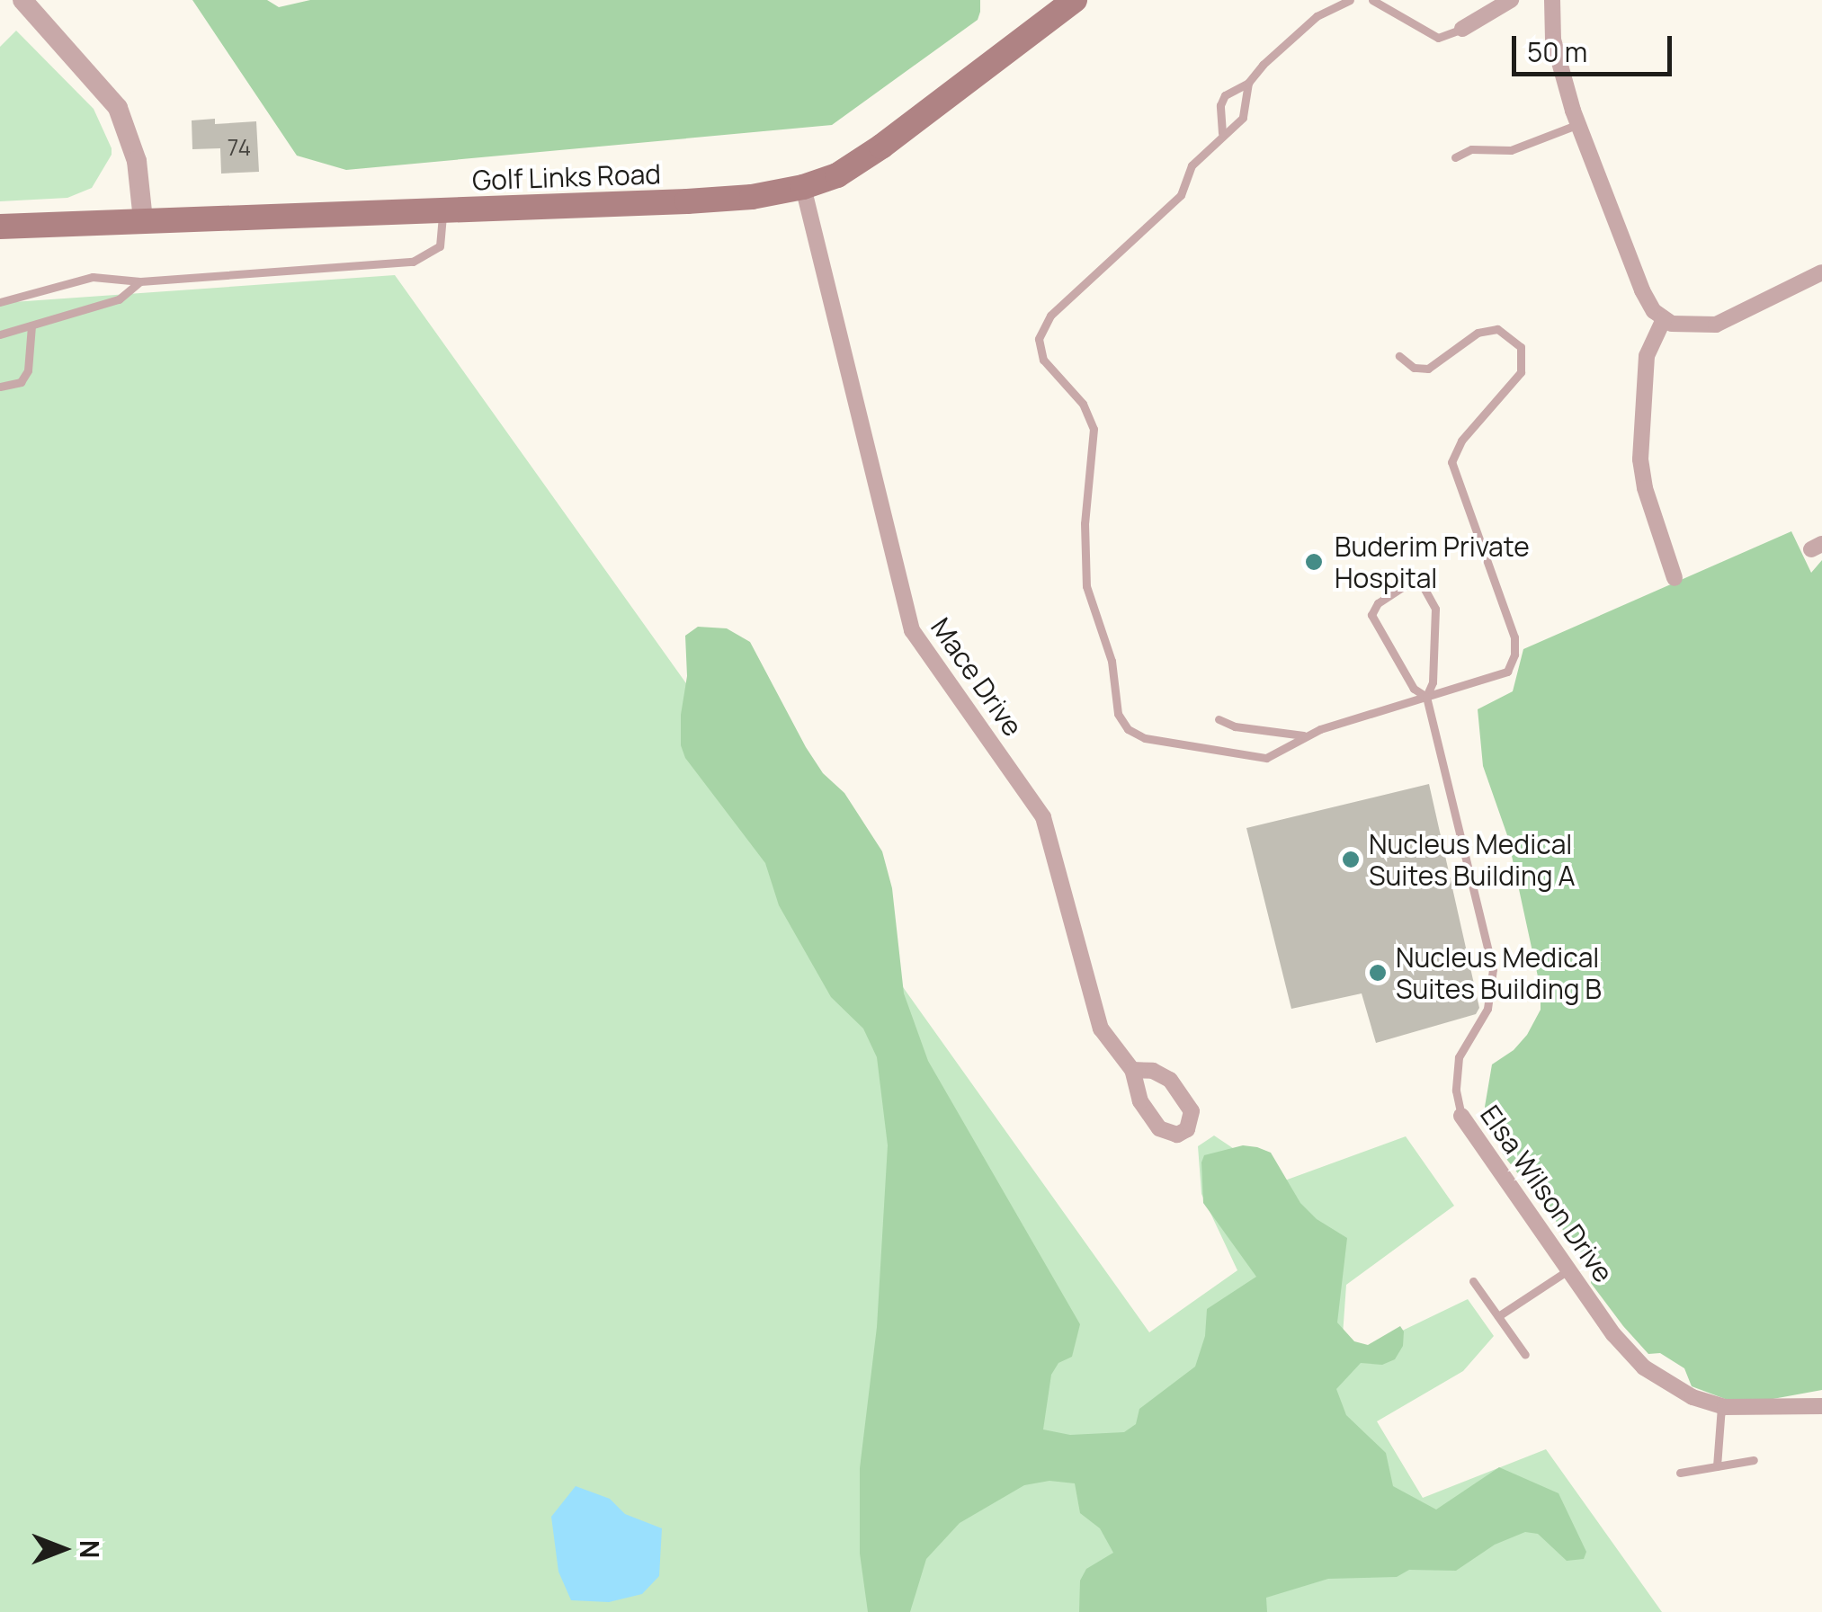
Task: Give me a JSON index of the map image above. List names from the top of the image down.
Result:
{
  "streets": {
    "main road": ["Golf Links Road"],
    "street": ["Mace Drive", "Elsa Wilson Drive"]
  },
  "crossings": [
    ["Golf Links Road", "Mace Drive"]
  ],
  "places": ["Buderim Private Hospital", "Nucleus Medical Suites Building A", "Nucleus Medical Suites Building B"],
  "house_numbers": ["74"],
  "scale_bar": "50 m",
  "north": "right"
}
